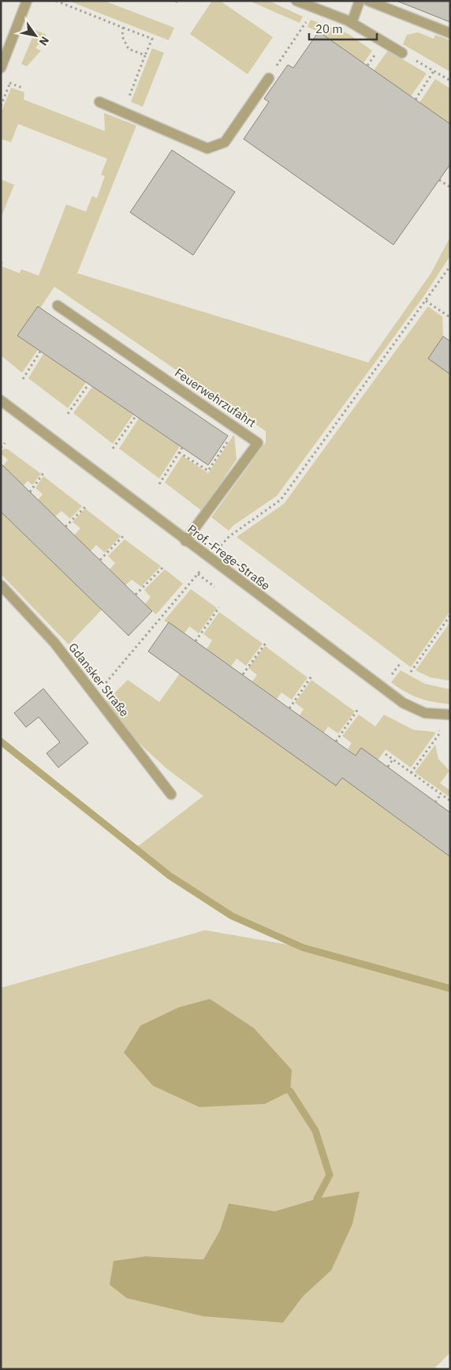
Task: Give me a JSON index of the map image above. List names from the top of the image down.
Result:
{
  "streets": {
    "street": ["Feuerwehrzufahrt", "Prof.-Frege-Straße", "Gdansker Straße"]
  },
  "crossings": [
    ["Feuerwehrzufahrt", "Prof.-Frege-Straße"]
  ],
  "scale_bar": "20 m",
  "north": "bottom right"
}
